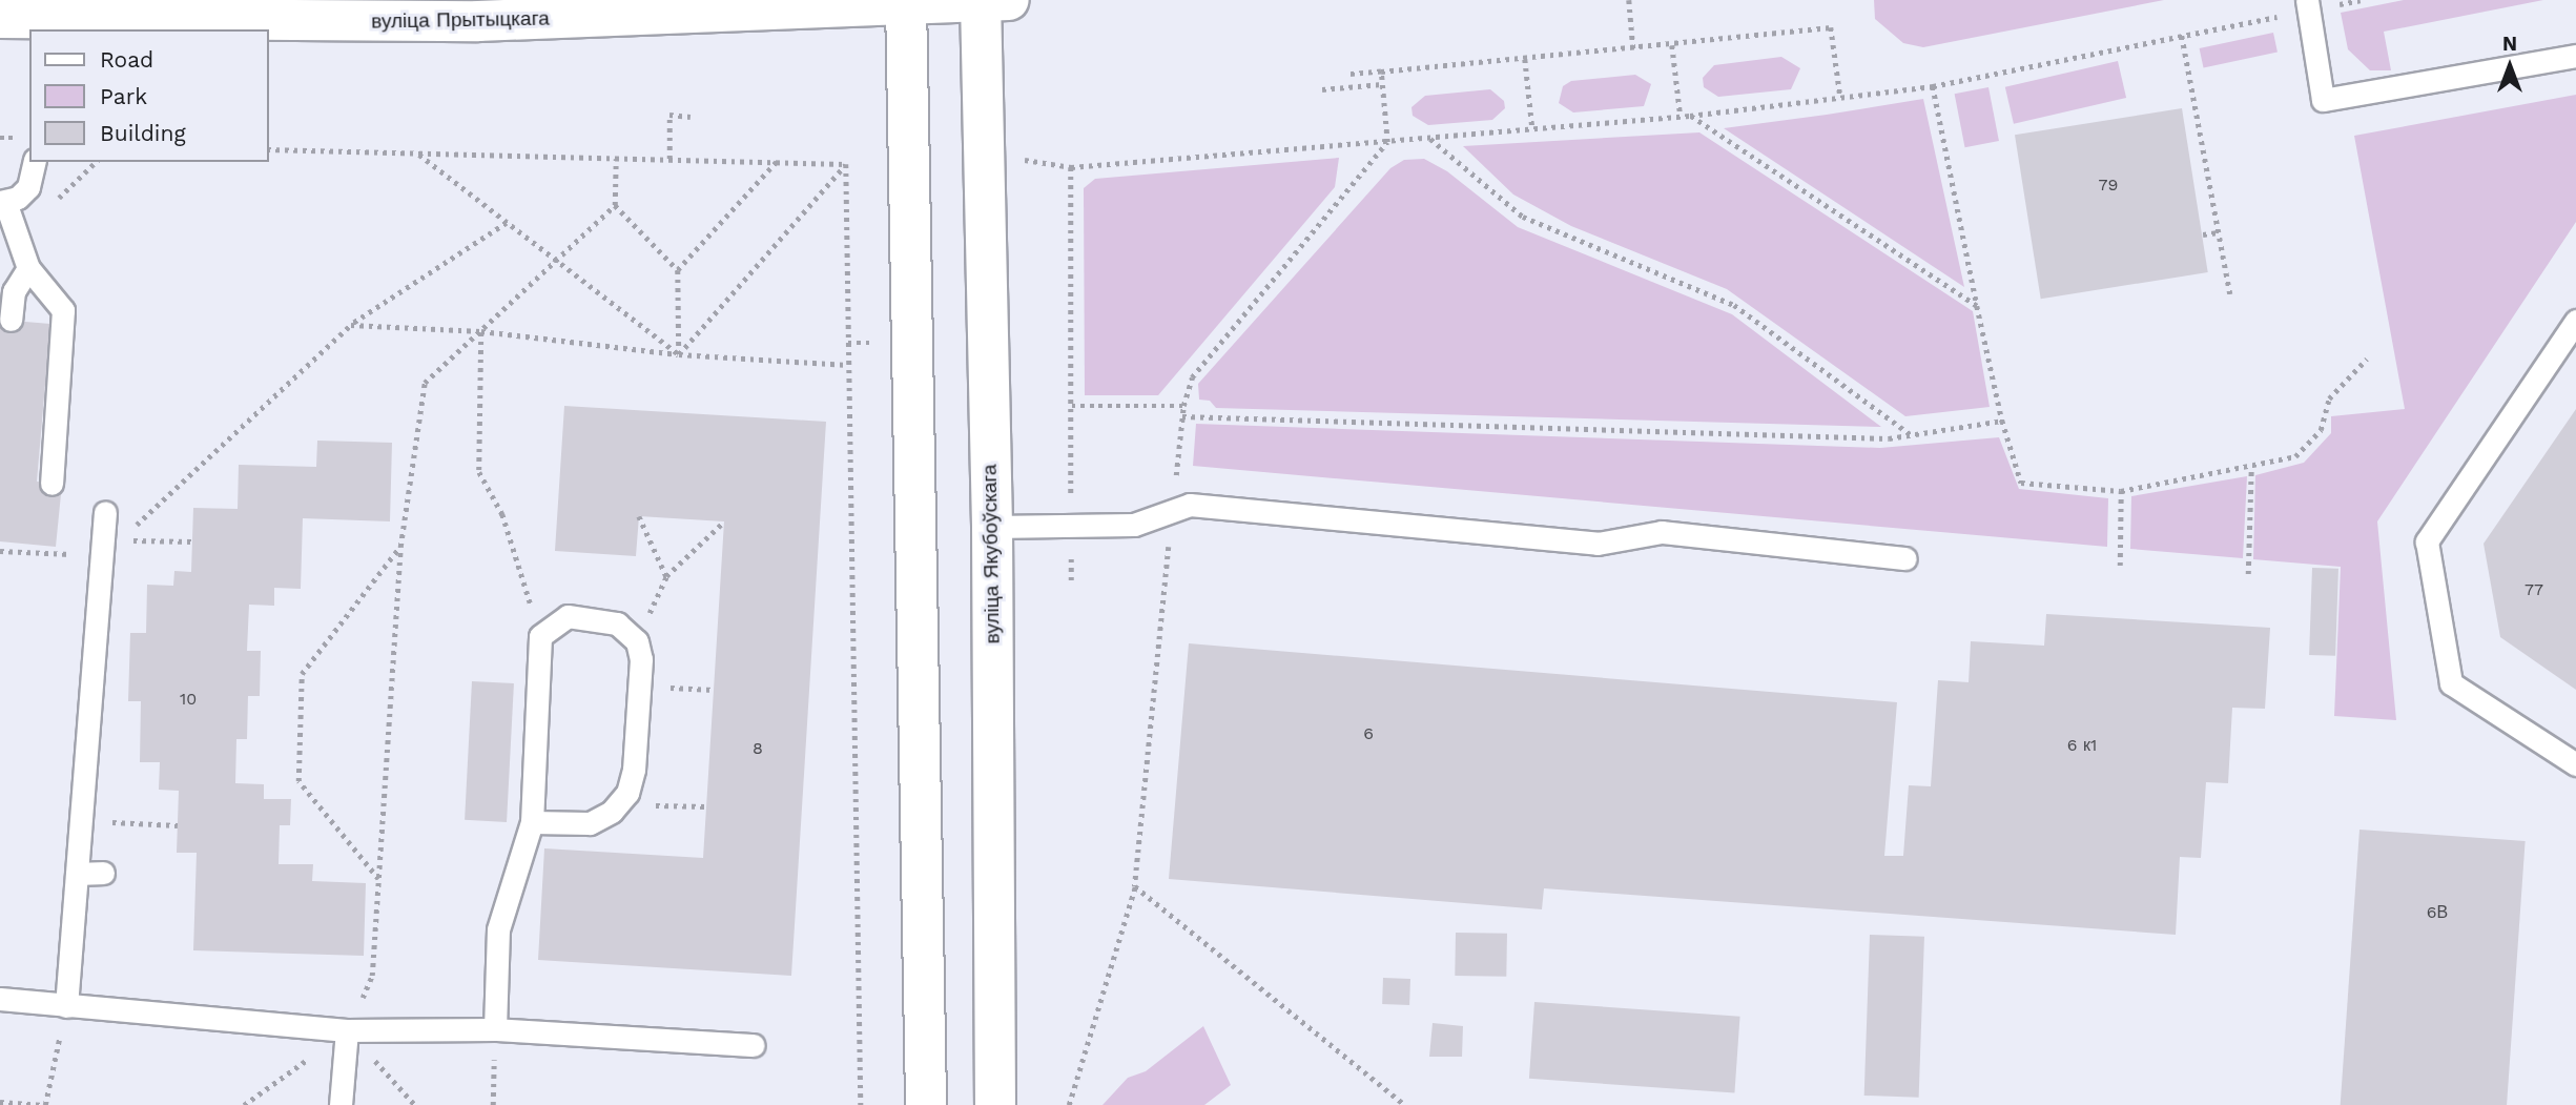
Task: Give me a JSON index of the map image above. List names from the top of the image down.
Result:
{
  "streets": {
    "main road": ["вуліца Прытыцкага", "вуліца Якубоўскага"]
  },
  "crossings": [
    ["вуліца Прытыцкага", "вуліца Якубоўскага"]
  ],
  "house_numbers": [
    "79",
    "77",
    "10",
    "6",
    "6 к1",
    "8",
    "6В"
  ],
  "legend": ["Road", "Park", "Building"],
  "north": "top"
}
